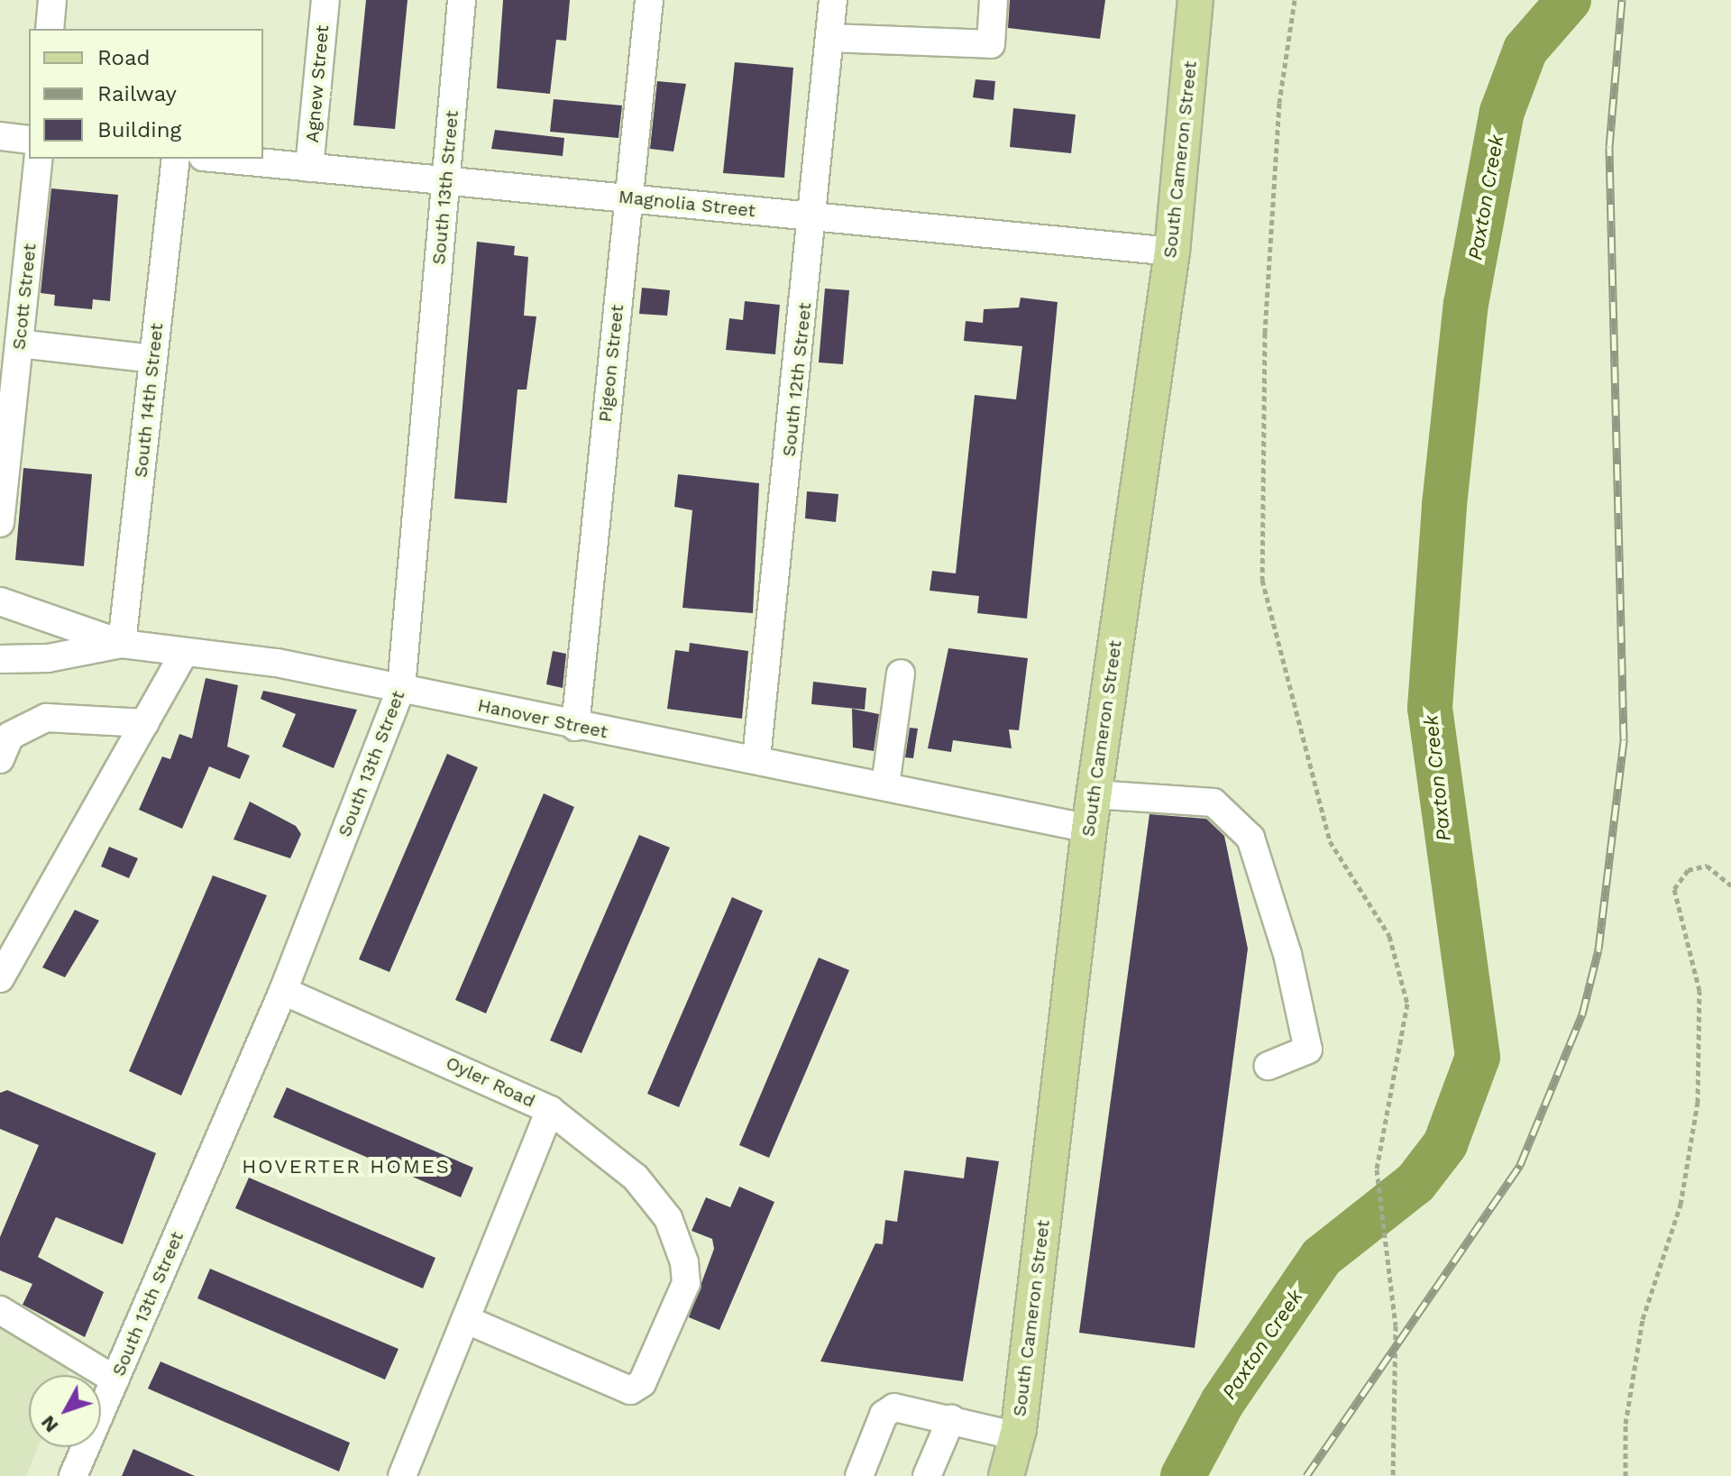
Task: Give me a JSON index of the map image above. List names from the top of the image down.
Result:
{
  "streets": {
    "main road": ["South Cameron Street"],
    "street": [
      "Agnew Street",
      "South 13th Street",
      "Magnolia Street",
      "Scott Street",
      "Pigeon Street",
      "South 12th Street",
      "South 14th Street",
      "Hanover Street",
      "Oyler Road"
    ]
  },
  "crossings": [
    ["Agnew Street", "Magnolia Street"],
    ["South Cameron Street", "Magnolia Street"],
    ["South Cameron Street", "Hanover Street"],
    ["South 13th Street", "Magnolia Street"],
    ["South 13th Street", "Hanover Street"],
    ["South 13th Street", "Oyler Road"],
    ["Magnolia Street", "Pigeon Street"],
    ["Magnolia Street", "South 12th Street"],
    ["Pigeon Street", "Hanover Street"],
    ["South 12th Street", "Hanover Street"],
    ["South 14th Street", "Hanover Street"]
  ],
  "districts": ["HOVERTER HOMES"],
  "water": ["Paxton Creek"],
  "legend": ["Road", "Railway", "Building"],
  "north": "bottom left"
}
